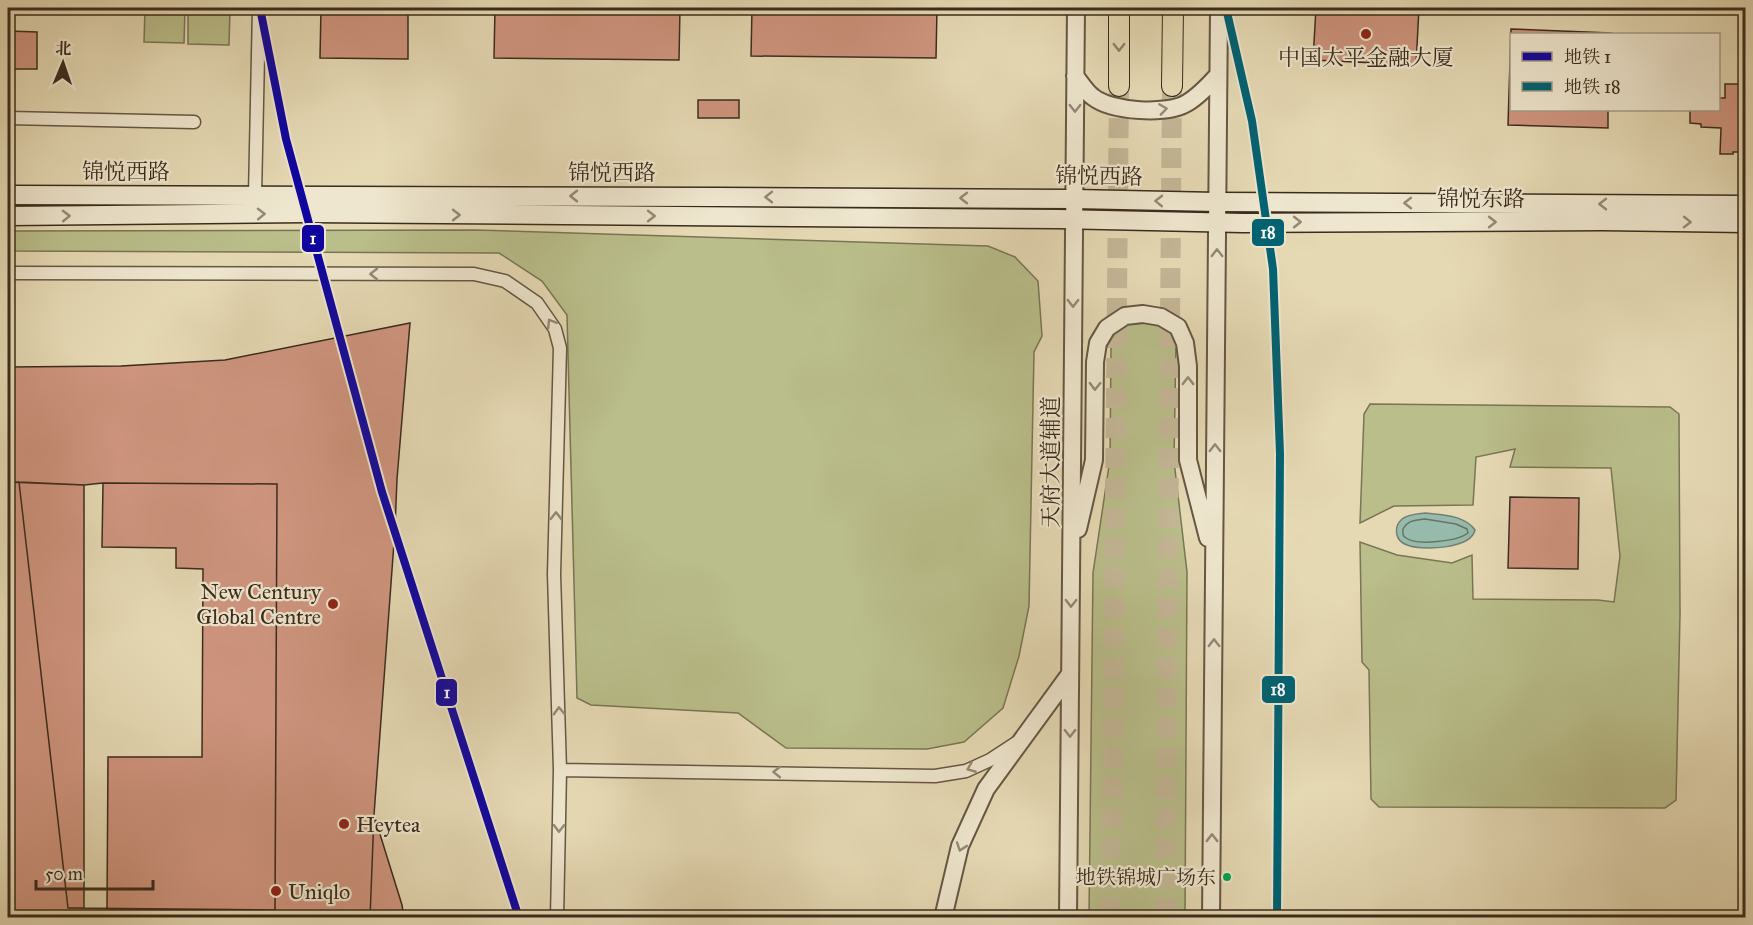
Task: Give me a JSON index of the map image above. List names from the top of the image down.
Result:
{
  "streets": {
    "main road": ["锦悦西路", "锦悦东路"],
    "street": ["天府大道辅道"]
  },
  "crossings": [
    ["锦悦西路", "锦悦东路"],
    ["锦悦西路", "天府大道辅道"]
  ],
  "places": [
    "中国太平金融大厦",
    "New Century Global Centre",
    "Heytea",
    "地铁锦城广场东",
    "Uniqlo"
  ],
  "lines": ["metro line 1", "metro line 18"],
  "legend": ["地铁 1", "地铁 18"],
  "scale_bar": "50 m",
  "north": "top"
}
